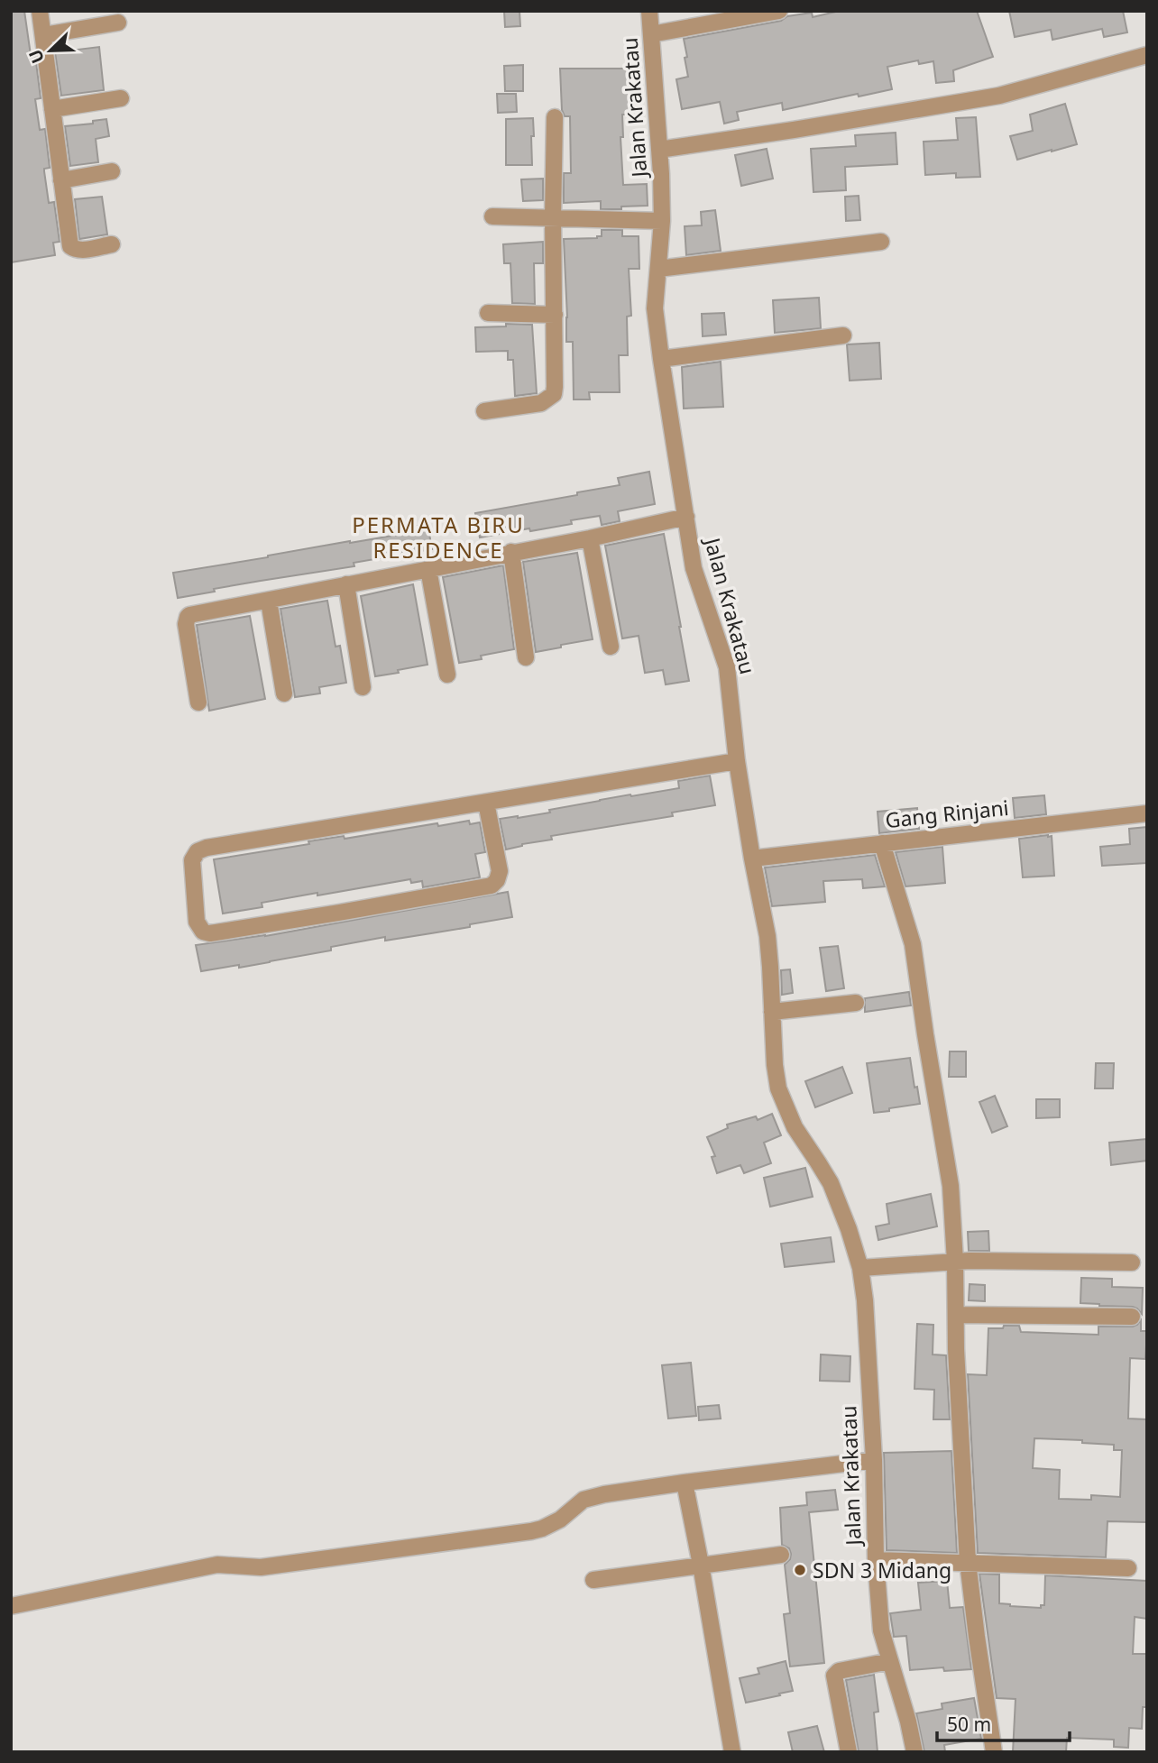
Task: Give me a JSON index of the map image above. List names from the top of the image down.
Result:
{
  "streets": {
    "street": ["Jalan Krakatau", "Gang Rinjani"]
  },
  "crossings": [
    ["Jalan Krakatau", "Gang Rinjani"]
  ],
  "districts": ["PERMATA BIRU RESIDENCE"],
  "places": ["SDN 3 Midang"],
  "scale_bar": "50 m",
  "north": "bottom left"
}
